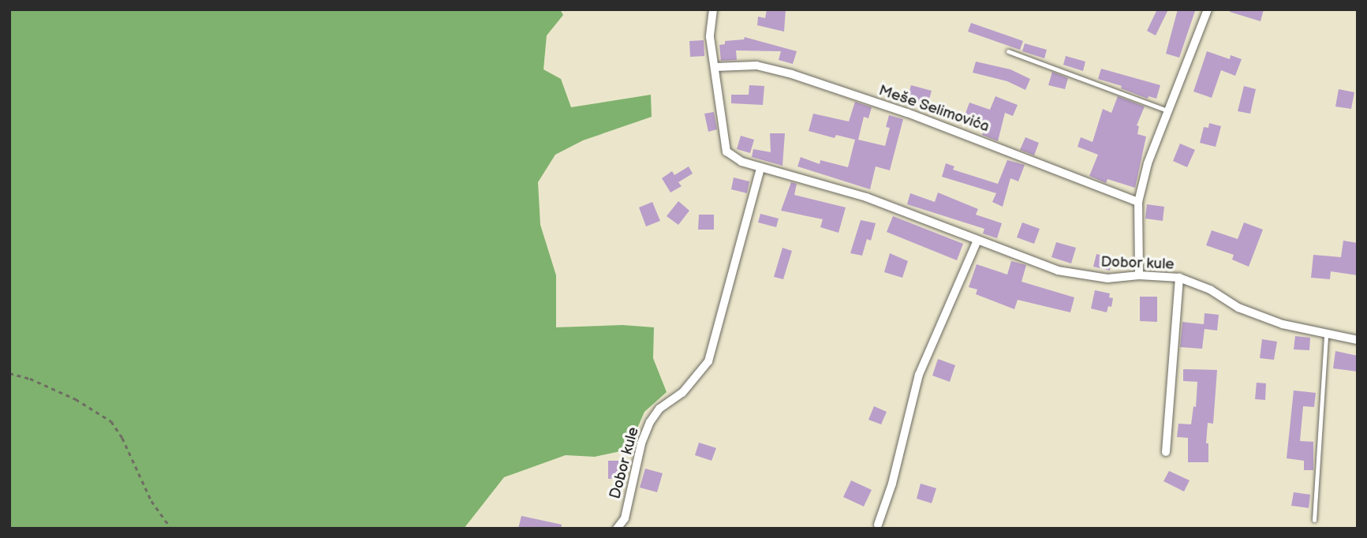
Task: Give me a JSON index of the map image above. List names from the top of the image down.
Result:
{
  "streets": {
    "street": ["Meše Selimovića", "Dobor kule"]
  },
  "crossings": [
    ["Meše Selimovića", "Dobor kule"]
  ]
}
